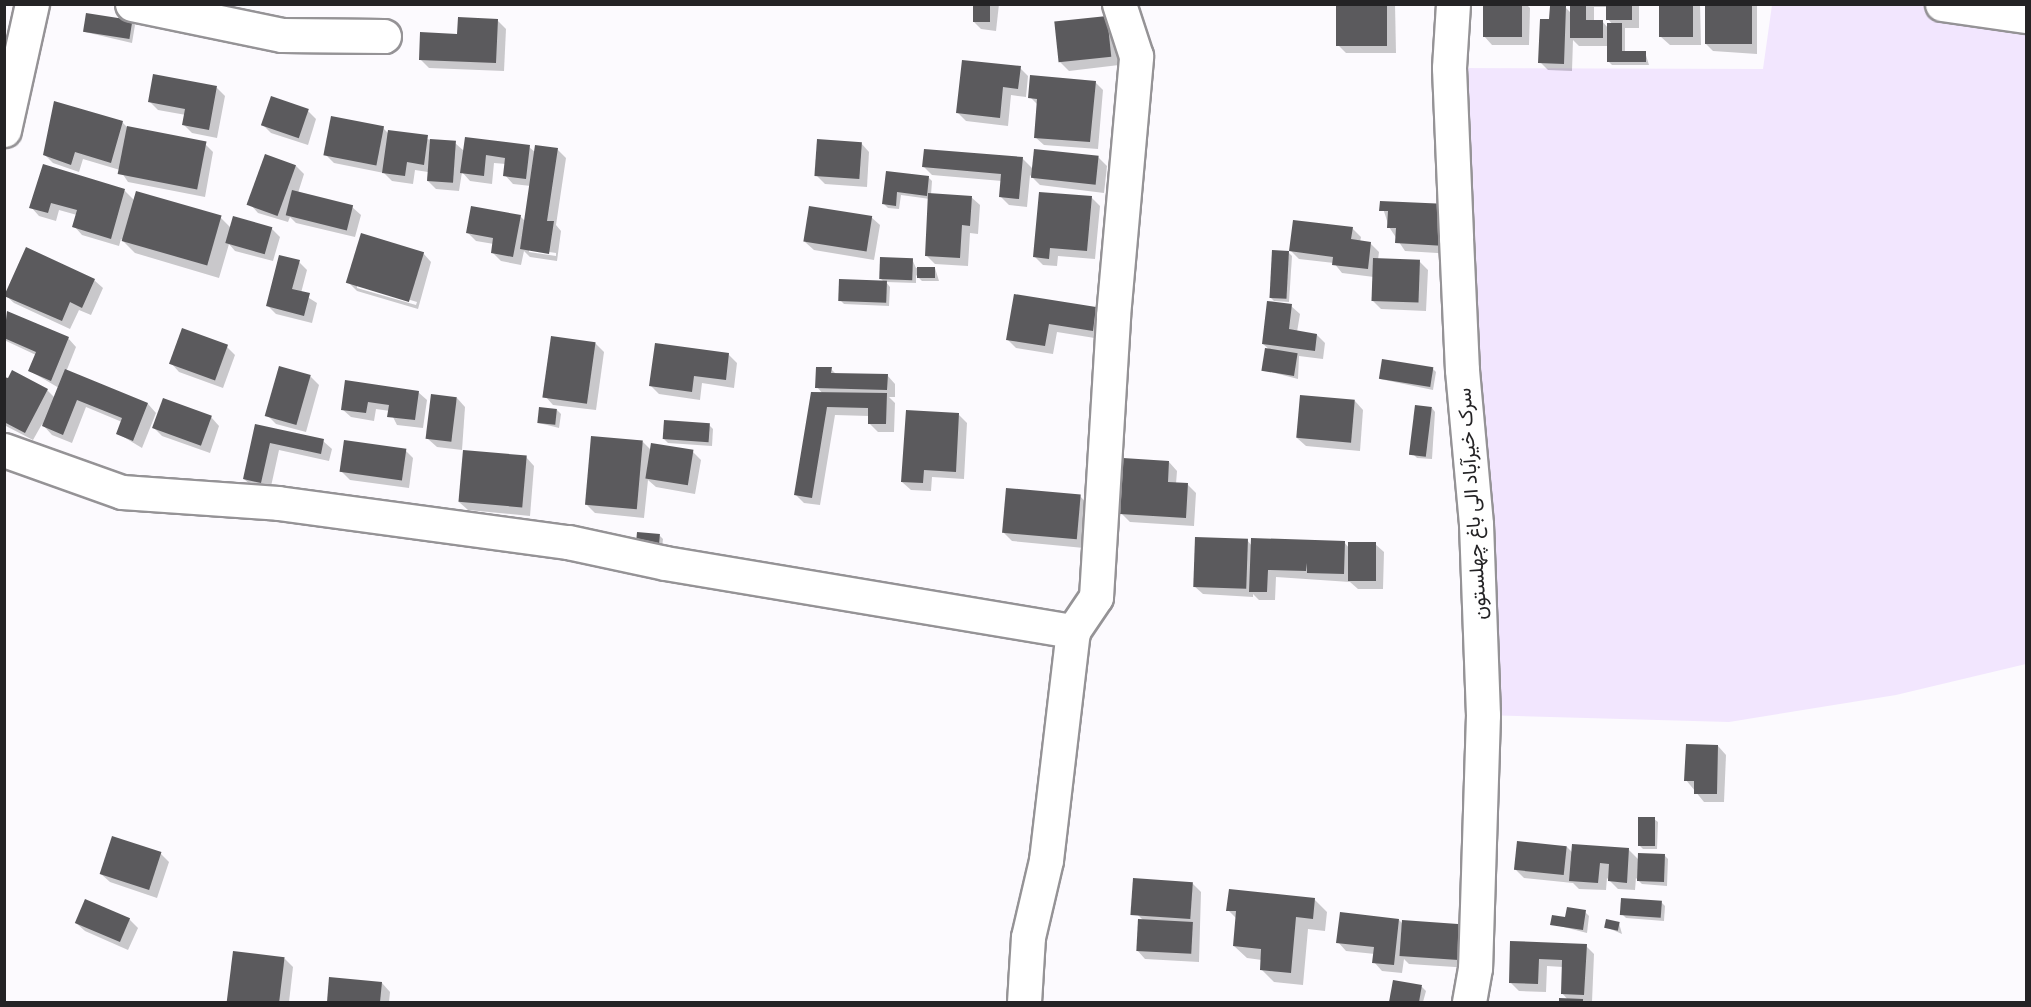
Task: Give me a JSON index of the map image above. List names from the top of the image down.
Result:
{
  "streets": {
    "street": ["سرک خیرآباد الی باغ چهلستون"]
  }
}
